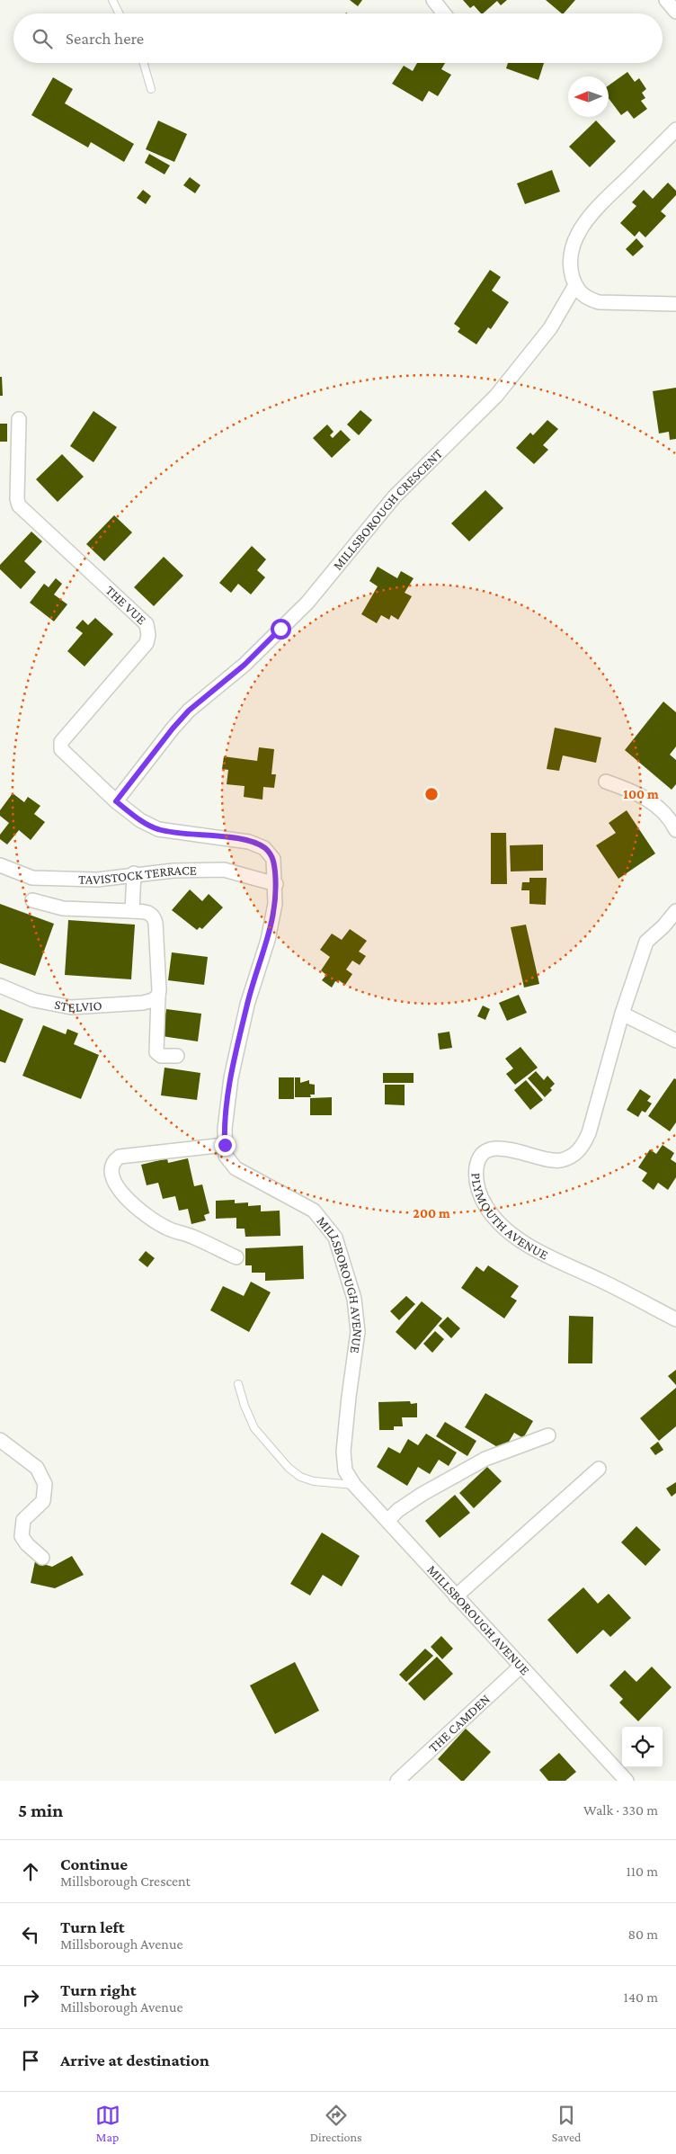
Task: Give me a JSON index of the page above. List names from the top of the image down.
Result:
{
  "streets": {
    "street": [
      "MILLSBOROUGH CRESCENT",
      "THE VUE",
      "TAVISTOCK TERRACE",
      "STELVIO",
      "PLYMOUTH AVENUE",
      "MILLSBOROUGH AVENUE",
      "THE CAMDEN"
    ]
  },
  "crossings": [
    ["MILLSBOROUGH CRESCENT", "THE VUE"],
    ["MILLSBOROUGH CRESCENT", "MILLSBOROUGH AVENUE"],
    ["THE VUE", "MILLSBOROUGH AVENUE"],
    ["TAVISTOCK TERRACE", "MILLSBOROUGH AVENUE"],
    ["MILLSBOROUGH AVENUE", "THE CAMDEN"]
  ],
  "north": "left",
  "page": {
    "search": "Search here",
    "heading": ["5 min", "Walk · 330 m"],
    "list": [
      ["Continue", "Millsborough Crescent", "110 m"],
      ["Turn left", "Millsborough Avenue", "80 m"],
      ["Turn right", "Millsborough Avenue", "140 m"],
      "Arrive at destination"
    ],
    "nav": ["Map", "Directions", "Saved"]
  },
  "rings": ["100 m", "200 m"]
}
